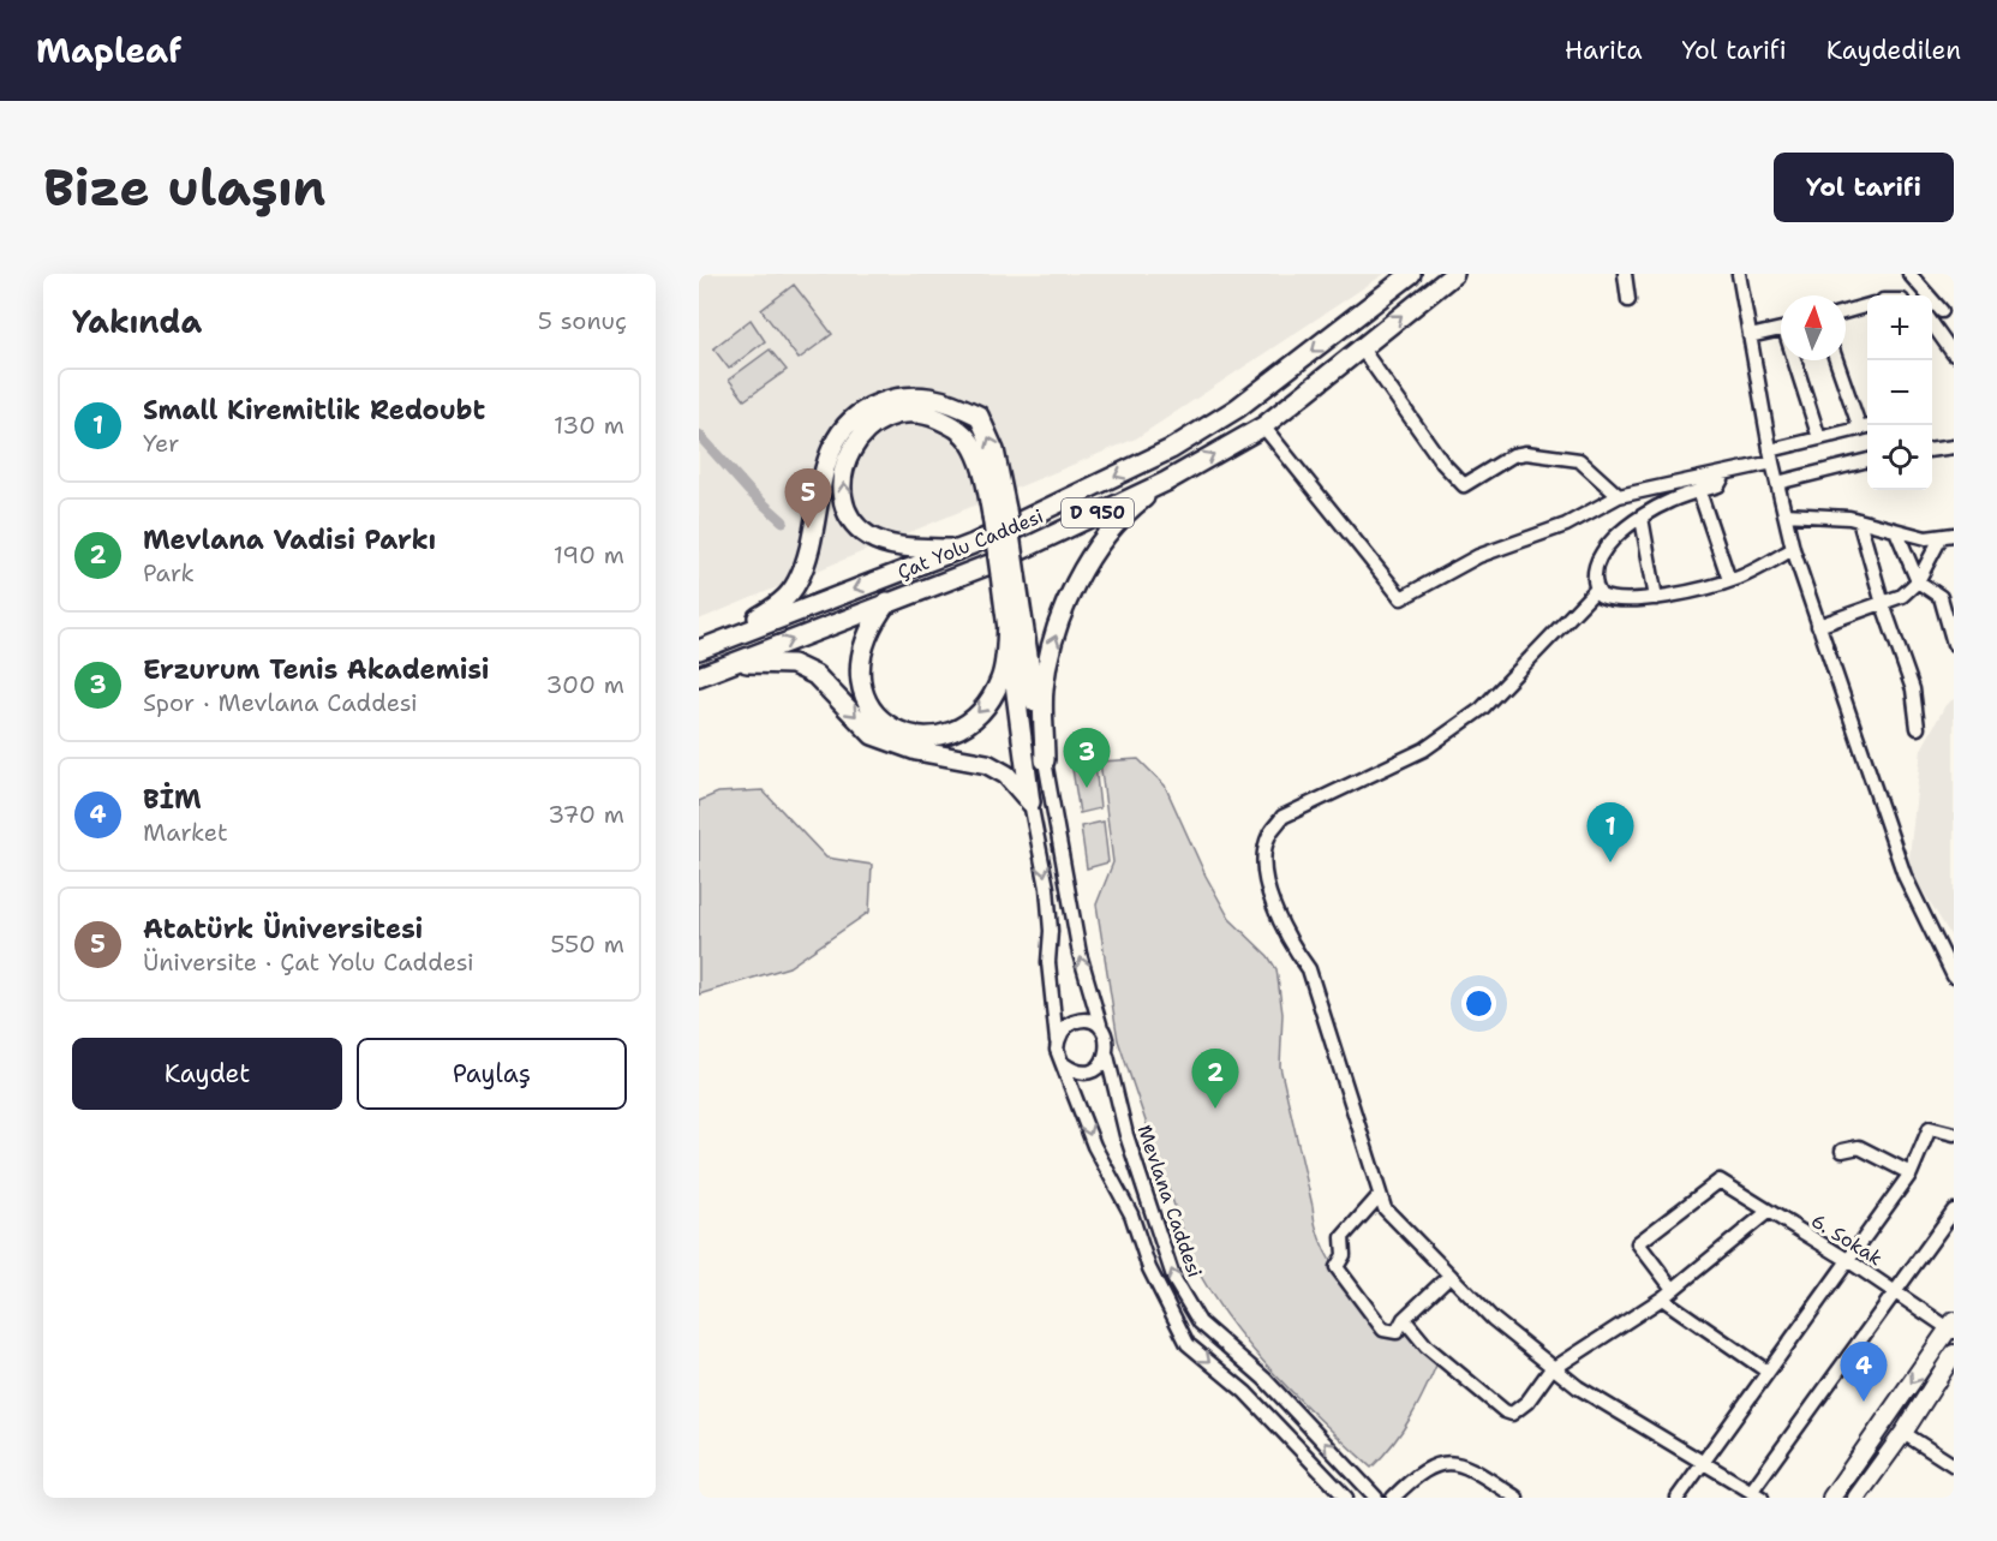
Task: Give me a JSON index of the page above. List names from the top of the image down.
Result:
{
  "streets": {
    "highway": ["D 950", "Çat Yolu Caddesi"],
    "street": ["Mevlana Caddesi", "6. Sokak"]
  },
  "north": "top",
  "page": {
    "header": "Mapleaf",
    "nav": ["Harita", "Yol tarifi", "Kaydedilen"],
    "buttons": [
      "Yol tarifi",
      ["Kaydet", "Paylaş"]
    ],
    "title": "Bize ulaşın",
    "heading": ["Yakında", "5 sonuç"],
    "map_buttons": ["+", "−"],
    "list": [
      {
        "mark": "1",
        "name": "Small Kiremitlik Redoubt",
        "note": "Yer",
        "value": "130 m"
      },
      {
        "mark": "2",
        "name": "Mevlana Vadisi Parkı",
        "note": "Park",
        "value": "190 m"
      },
      {
        "mark": "3",
        "name": "Erzurum Tenis Akademisi",
        "note": "Spor · Mevlana Caddesi",
        "value": "300 m"
      },
      {
        "mark": "4",
        "name": "BİM",
        "note": "Market",
        "value": "370 m"
      },
      {
        "mark": "5",
        "name": "Atatürk Üniversitesi",
        "note": "Üniversite · Çat Yolu Caddesi",
        "value": "550 m"
      }
    ],
    "pins": [
      "5",
      "3",
      "1",
      "2",
      "4"
    ]
  }
}
